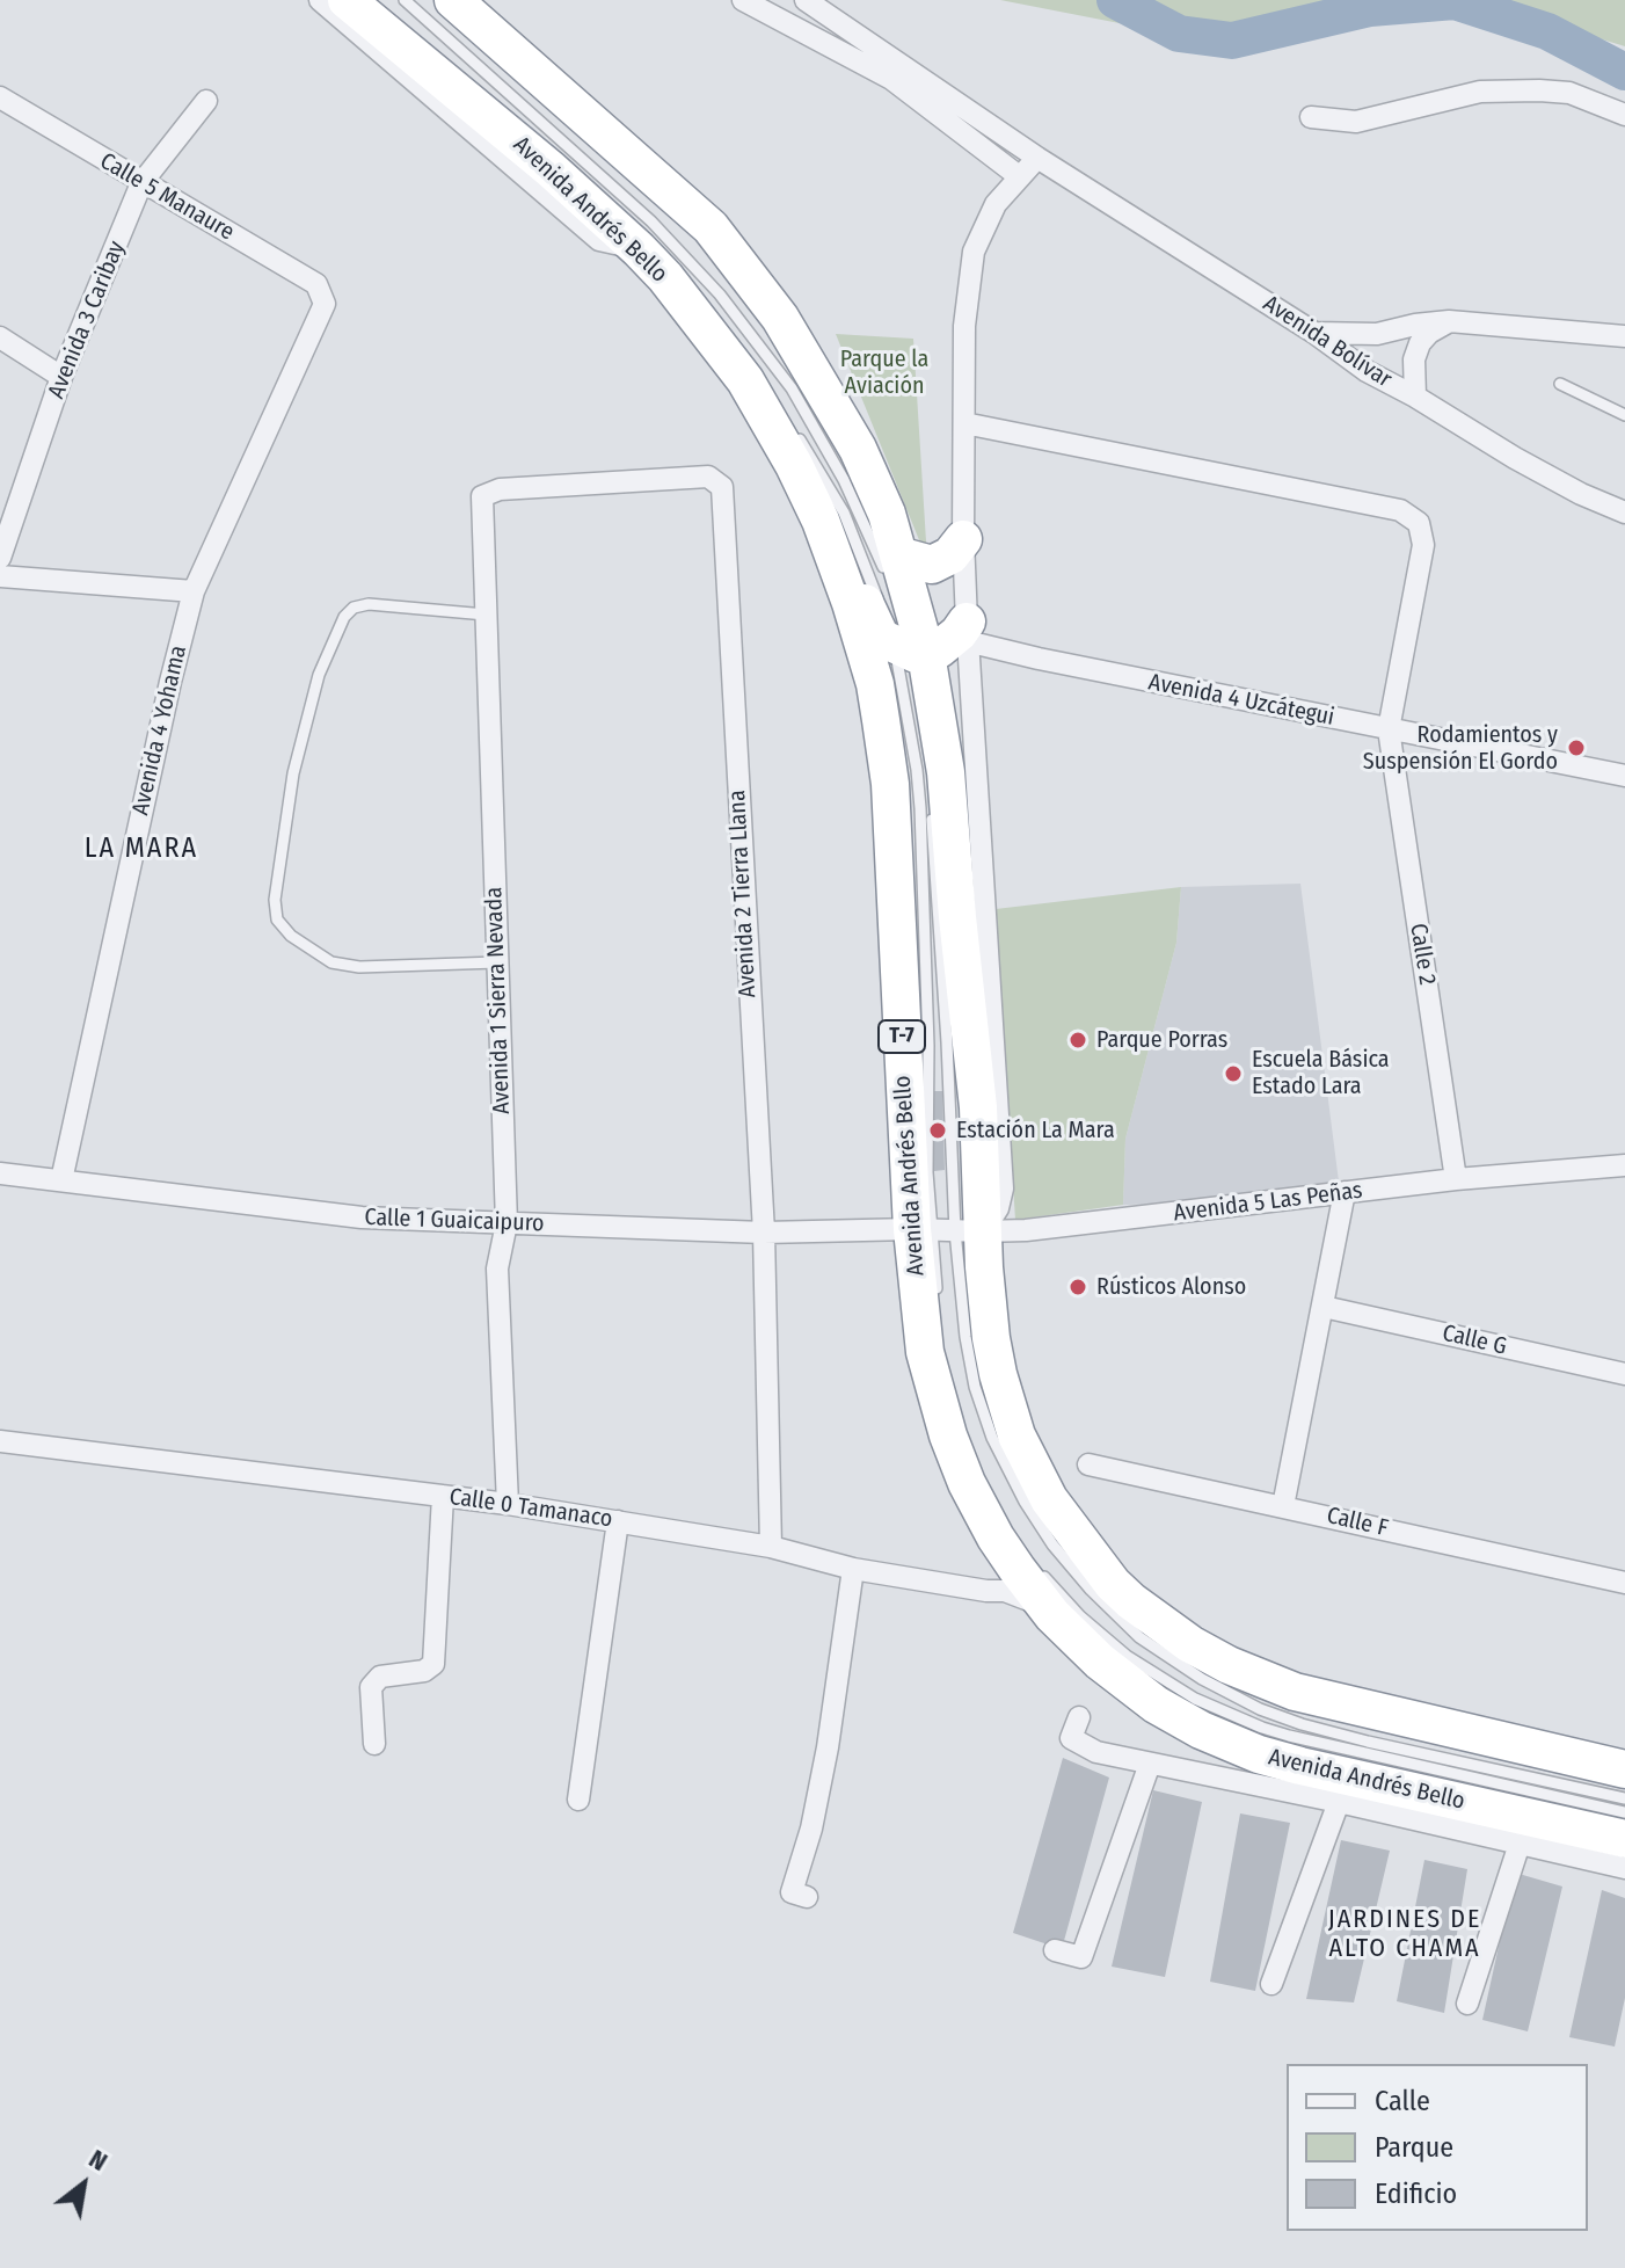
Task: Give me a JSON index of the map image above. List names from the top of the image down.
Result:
{
  "streets": {
    "highway": ["Avenida Andrés Bello", "T-7"],
    "street": [
      "Calle 5 Manaure",
      "Avenida 3 Caribay",
      "Avenida Bolívar",
      "Avenida 4 Uzcátegui",
      "Avenida 4 Yohama",
      "Avenida 2 Tierra Llana",
      "Calle 2",
      "Avenida 1 Sierra Nevada",
      "Avenida 5 Las Peñas",
      "Calle 1 Guaicaipuro",
      "Calle G",
      "Calle 0 Tamanaco",
      "Calle F"
    ]
  },
  "crossings": [
    ["Calle 5 Manaure", "Avenida 3 Caribay"],
    ["Calle 5 Manaure", "Avenida 4 Yohama"],
    ["Avenida Andrés Bello", "Avenida 4 Uzcátegui"],
    ["Avenida Andrés Bello", "Avenida 5 Las Peñas"],
    ["Avenida Andrés Bello", "Calle 1 Guaicaipuro"],
    ["Avenida Andrés Bello", "Calle 0 Tamanaco"],
    ["Avenida 4 Uzcátegui", "Calle 2"],
    ["Avenida 4 Yohama", "Calle 1 Guaicaipuro"],
    ["Avenida 2 Tierra Llana", "Avenida 1 Sierra Nevada"],
    ["Avenida 2 Tierra Llana", "Calle 1 Guaicaipuro"],
    ["Avenida 2 Tierra Llana", "Calle 0 Tamanaco"],
    ["Calle 2", "Avenida 5 Las Peñas"],
    ["Avenida 1 Sierra Nevada", "Calle 1 Guaicaipuro"],
    ["Avenida 1 Sierra Nevada", "Calle 0 Tamanaco"],
    ["Avenida 5 Las Peñas", "Calle 1 Guaicaipuro"]
  ],
  "districts": ["LA MARA", "JARDINES DE ALTO CHAMA"],
  "parks": ["Parque la Aviación"],
  "places": [
    "Rodamientos y Suspensión El Gordo",
    "Parque Porras",
    "Escuela Básica Estado Lara",
    "Estación La Mara",
    "Rústicos Alonso"
  ],
  "legend": ["Calle", "Parque", "Edificio"],
  "north": "top right"
}
